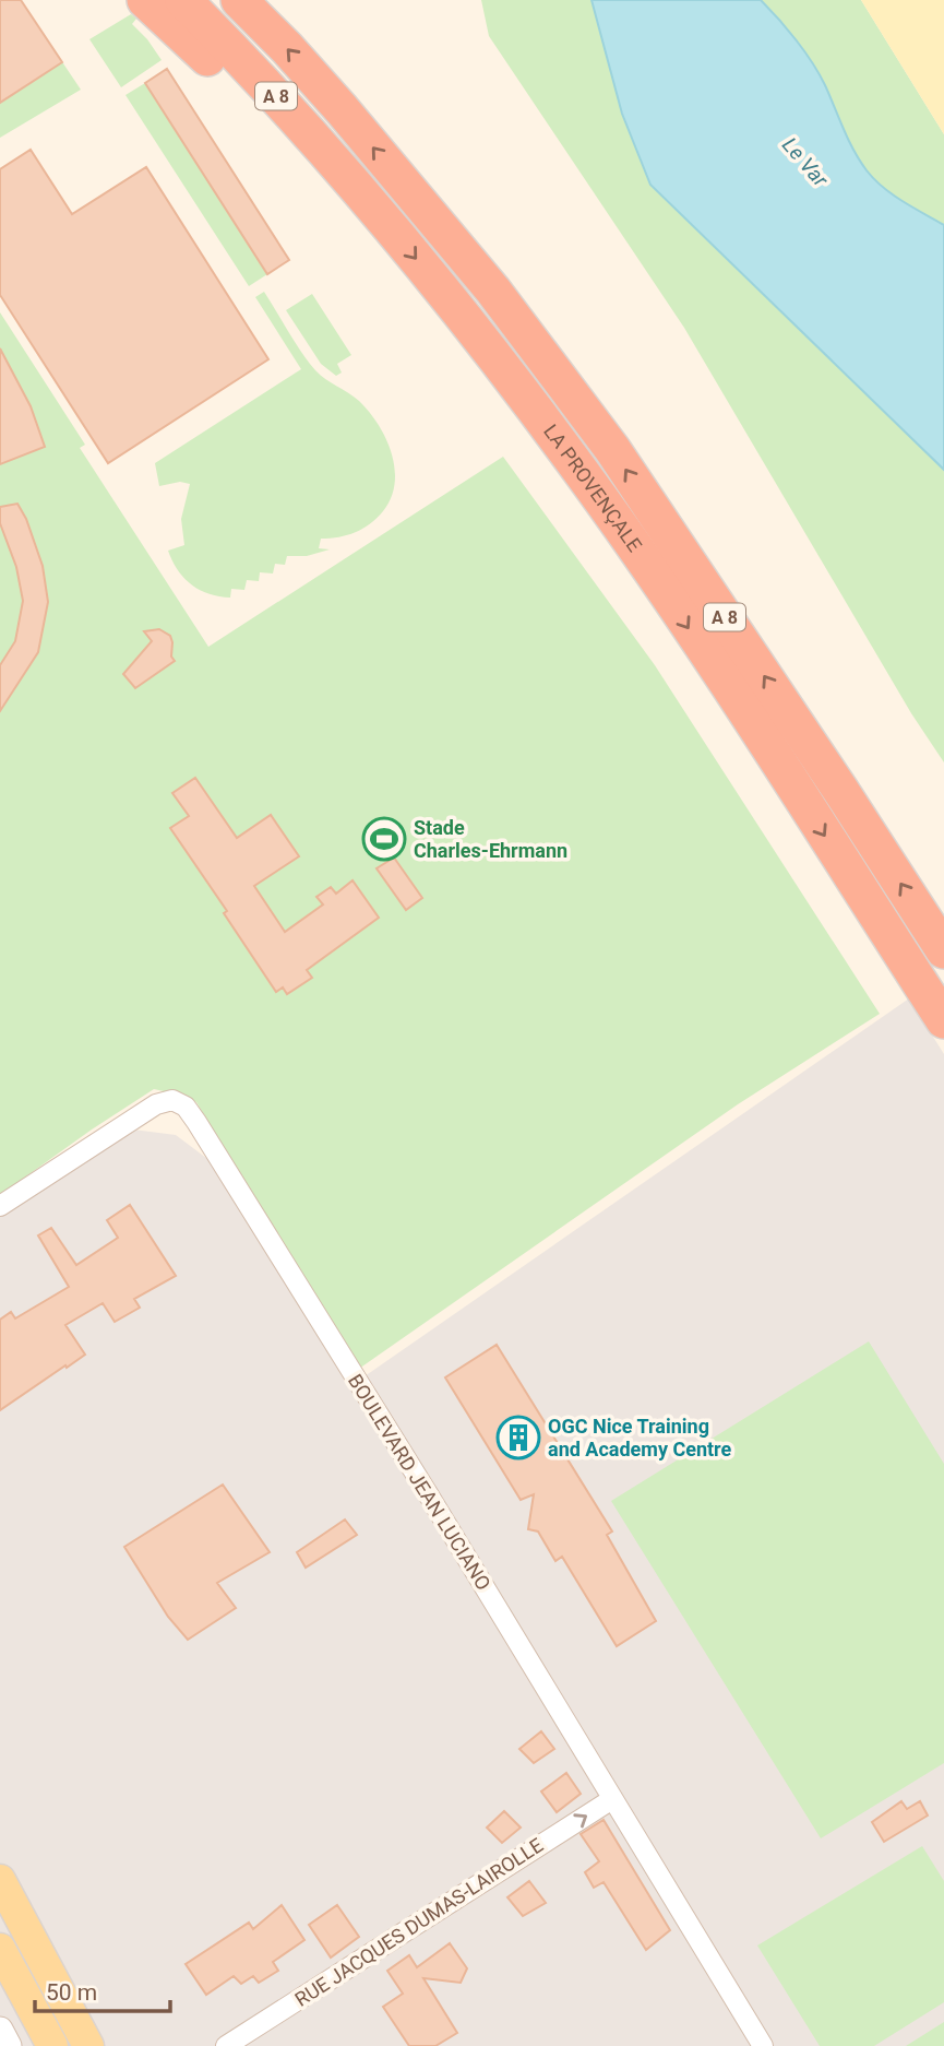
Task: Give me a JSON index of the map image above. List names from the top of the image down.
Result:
{
  "streets": {
    "highway": ["A 8", "LA PROVENÇALE"],
    "street": ["BOULEVARD JEAN LUCIANO", "RUE JACQUES DUMAS-LAIROLLE"]
  },
  "crossings": [
    ["BOULEVARD JEAN LUCIANO", "RUE JACQUES DUMAS-LAIROLLE"]
  ],
  "one_way": ["RUE JACQUES DUMAS-LAIROLLE"],
  "water": ["Le Var"],
  "places": {
    "sports": ["Stade Charles-Ehrmann"],
    "building": ["OGC Nice Training and Academy Centre"]
  },
  "scale_bar": "50 m"
}
